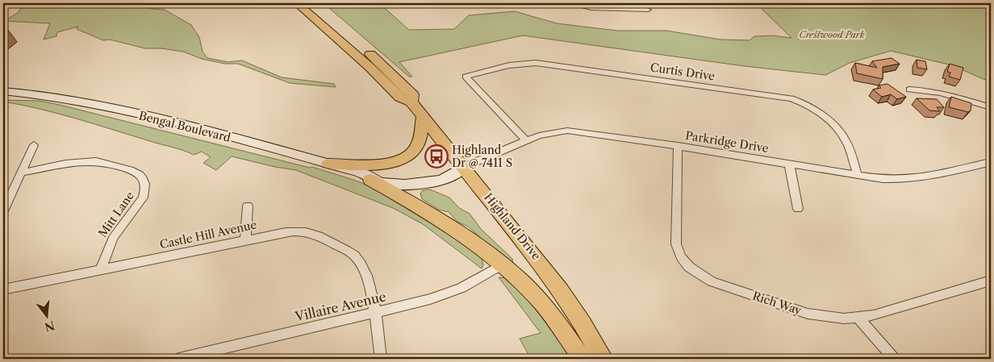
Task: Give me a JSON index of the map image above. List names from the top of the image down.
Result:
{
  "streets": {
    "main road": ["Bengal Boulevard", "Highland Drive"],
    "street": [
      "Curtis Drive",
      "Parkridge Drive",
      "Mitt Lane",
      "Castle Hill Avenue",
      "Rich Way",
      "Villaire Avenue"
    ]
  },
  "crossings": [
    ["Curtis Drive", "Parkridge Drive"],
    ["Bengal Boulevard", "Parkridge Drive"],
    ["Bengal Boulevard", "Highland Drive"],
    ["Parkridge Drive", "Highland Drive"],
    ["Parkridge Drive", "Rich Way"],
    ["Mitt Lane", "Castle Hill Avenue"],
    ["Castle Hill Avenue", "Villaire Avenue"]
  ],
  "parks": ["Crestwood Park"],
  "places": {
    "bus stop": ["Highland Dr @ 7411 S"]
  },
  "north": "bottom"
}
